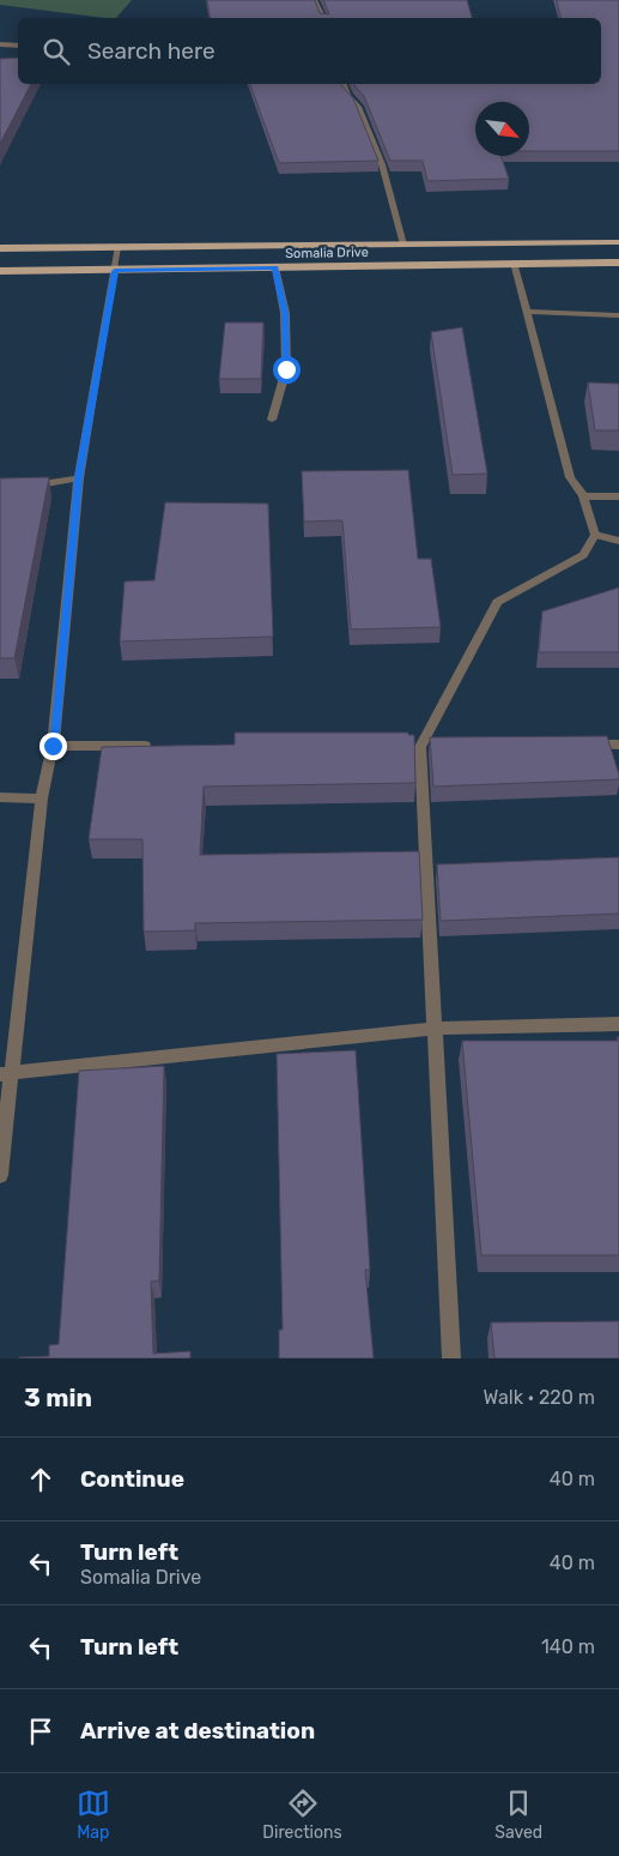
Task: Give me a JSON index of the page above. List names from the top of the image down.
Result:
{
  "streets": {
    "main road": ["Somalia Drive"]
  },
  "north": "bottom right",
  "page": {
    "search": "Search here",
    "heading": ["3 min", "Walk · 220 m"],
    "list": [
      ["Continue", "40 m"],
      ["Turn left", "Somalia Drive", "40 m"],
      ["Turn left", "140 m"],
      "Arrive at destination"
    ],
    "nav": ["Map", "Directions", "Saved"]
  }
}
